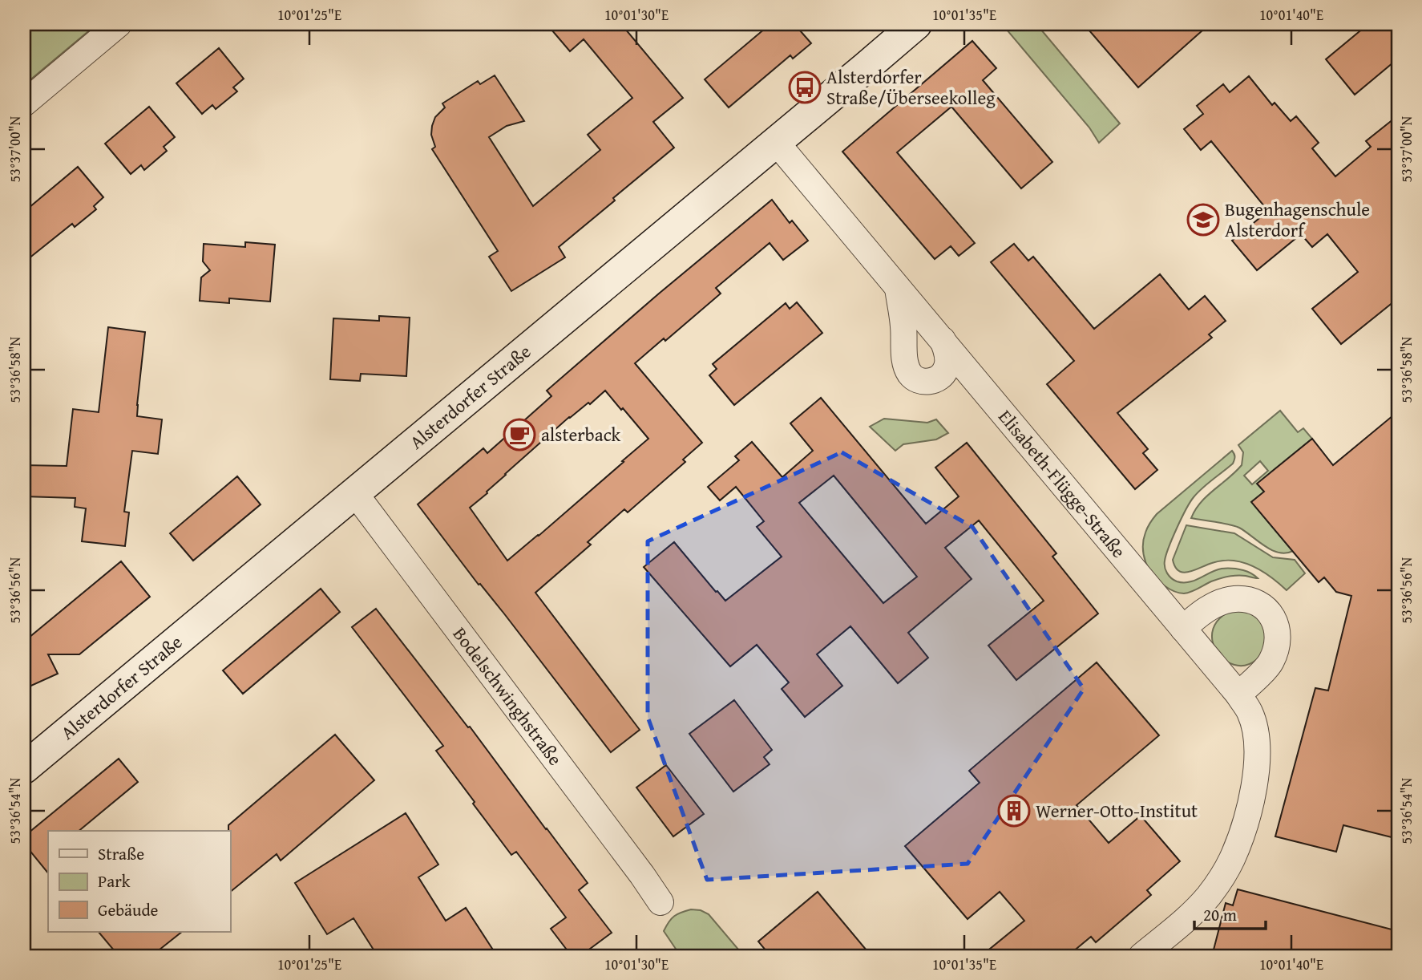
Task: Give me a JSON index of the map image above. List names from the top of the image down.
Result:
{
  "streets": {
    "street": ["Alsterdorfer Straße", "Elisabeth-Flügge-Straße", "Bodelschwinghstraße"]
  },
  "crossings": [
    ["Alsterdorfer Straße", "Elisabeth-Flügge-Straße"],
    ["Alsterdorfer Straße", "Bodelschwinghstraße"]
  ],
  "places": {
    "bus stop": ["Alsterdorfer Straße/Überseekolleg"],
    "school or university": ["Bugenhagenschule Alsterdorf"],
    "cafe": ["alsterback"],
    "building": ["Werner-Otto-Institut"]
  },
  "legend": ["Straße", "Park", "Gebäude"],
  "scale_bar": "20 m",
  "coordinates": [
    "10°01'25\"E",
    "10°01'30\"E",
    "10°01'35\"E",
    "10°01'40\"E",
    "53°37'00\"N",
    "53°36'58\"N",
    "53°36'56\"N",
    "53°36'54\"N"
  ]
}
